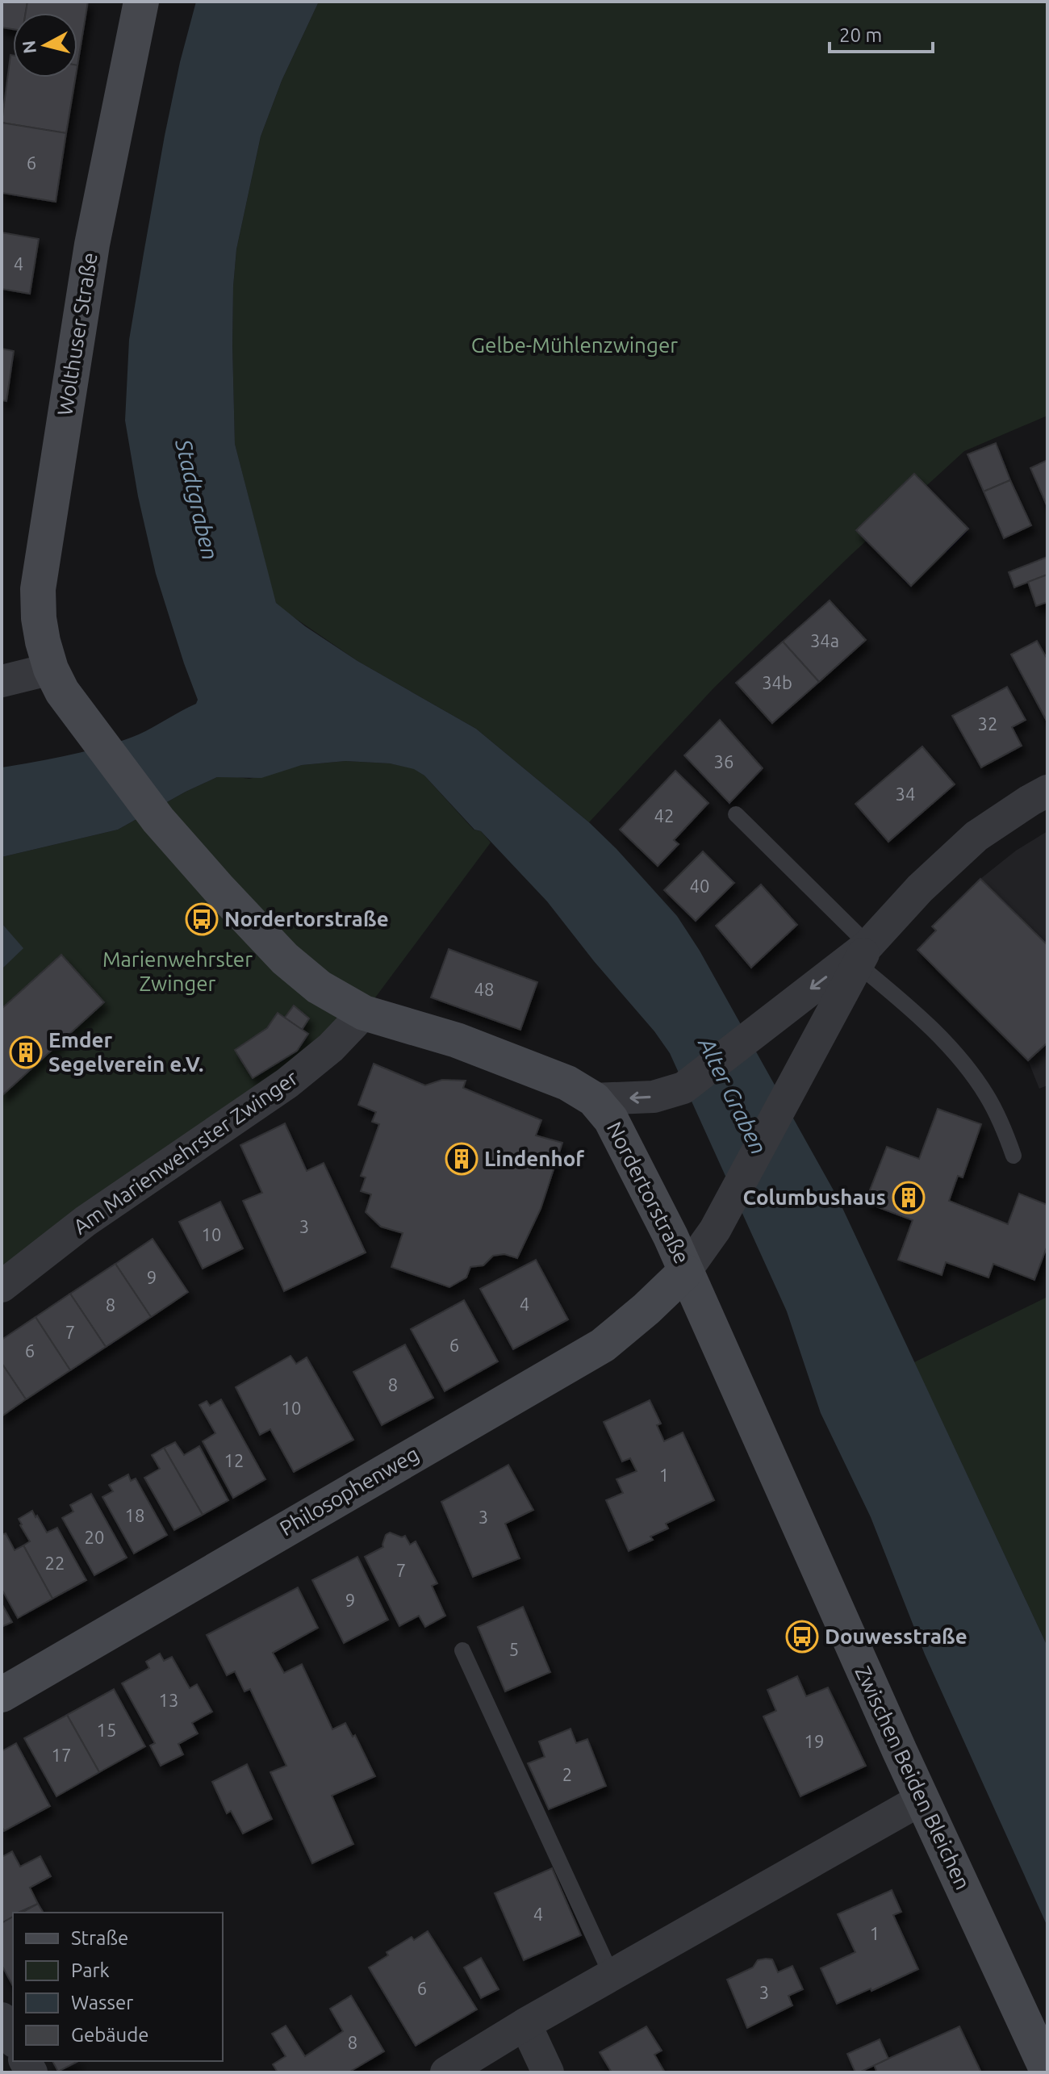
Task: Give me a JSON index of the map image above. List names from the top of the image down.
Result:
{
  "streets": {
    "street": [
      "Wolthuser Straße",
      "Am Marienwehrster Zwinger",
      "Nordertorstraße",
      "Philosophenweg",
      "Zwischen Beiden Bleichen"
    ]
  },
  "crossings": [
    ["Wolthuser Straße", "Nordertorstraße"],
    ["Am Marienwehrster Zwinger", "Nordertorstraße"],
    ["Nordertorstraße", "Philosophenweg"],
    ["Nordertorstraße", "Zwischen Beiden Bleichen"],
    ["Philosophenweg", "Zwischen Beiden Bleichen"]
  ],
  "water": ["Stadtgraben", "Alter Graben"],
  "parks": ["Gelbe-Mühlenzwinger", "Marienwehrster Zwinger"],
  "places": {
    "bus stop": ["Nordertorstraße", "Douwesstraße"],
    "building": ["Emder Segelverein e.V.", "Lindenhof", "Columbushaus"]
  },
  "house_numbers": [
    "6",
    "4",
    "34a",
    "34b",
    "32",
    "36",
    "34",
    "42",
    "40",
    "48",
    "3",
    "10",
    "9",
    "4",
    "8",
    "7",
    "6",
    "6",
    "8",
    "10",
    "12",
    "1",
    "18",
    "3",
    "20",
    "22",
    "7",
    "9",
    "5",
    "13",
    "15",
    "19",
    "17",
    "2",
    "4",
    "1",
    "6",
    "3",
    "8"
  ],
  "legend": [
    "Straße",
    "Park",
    "Wasser",
    "Gebäude"
  ],
  "scale_bar": "20 m",
  "north": "left"
}
